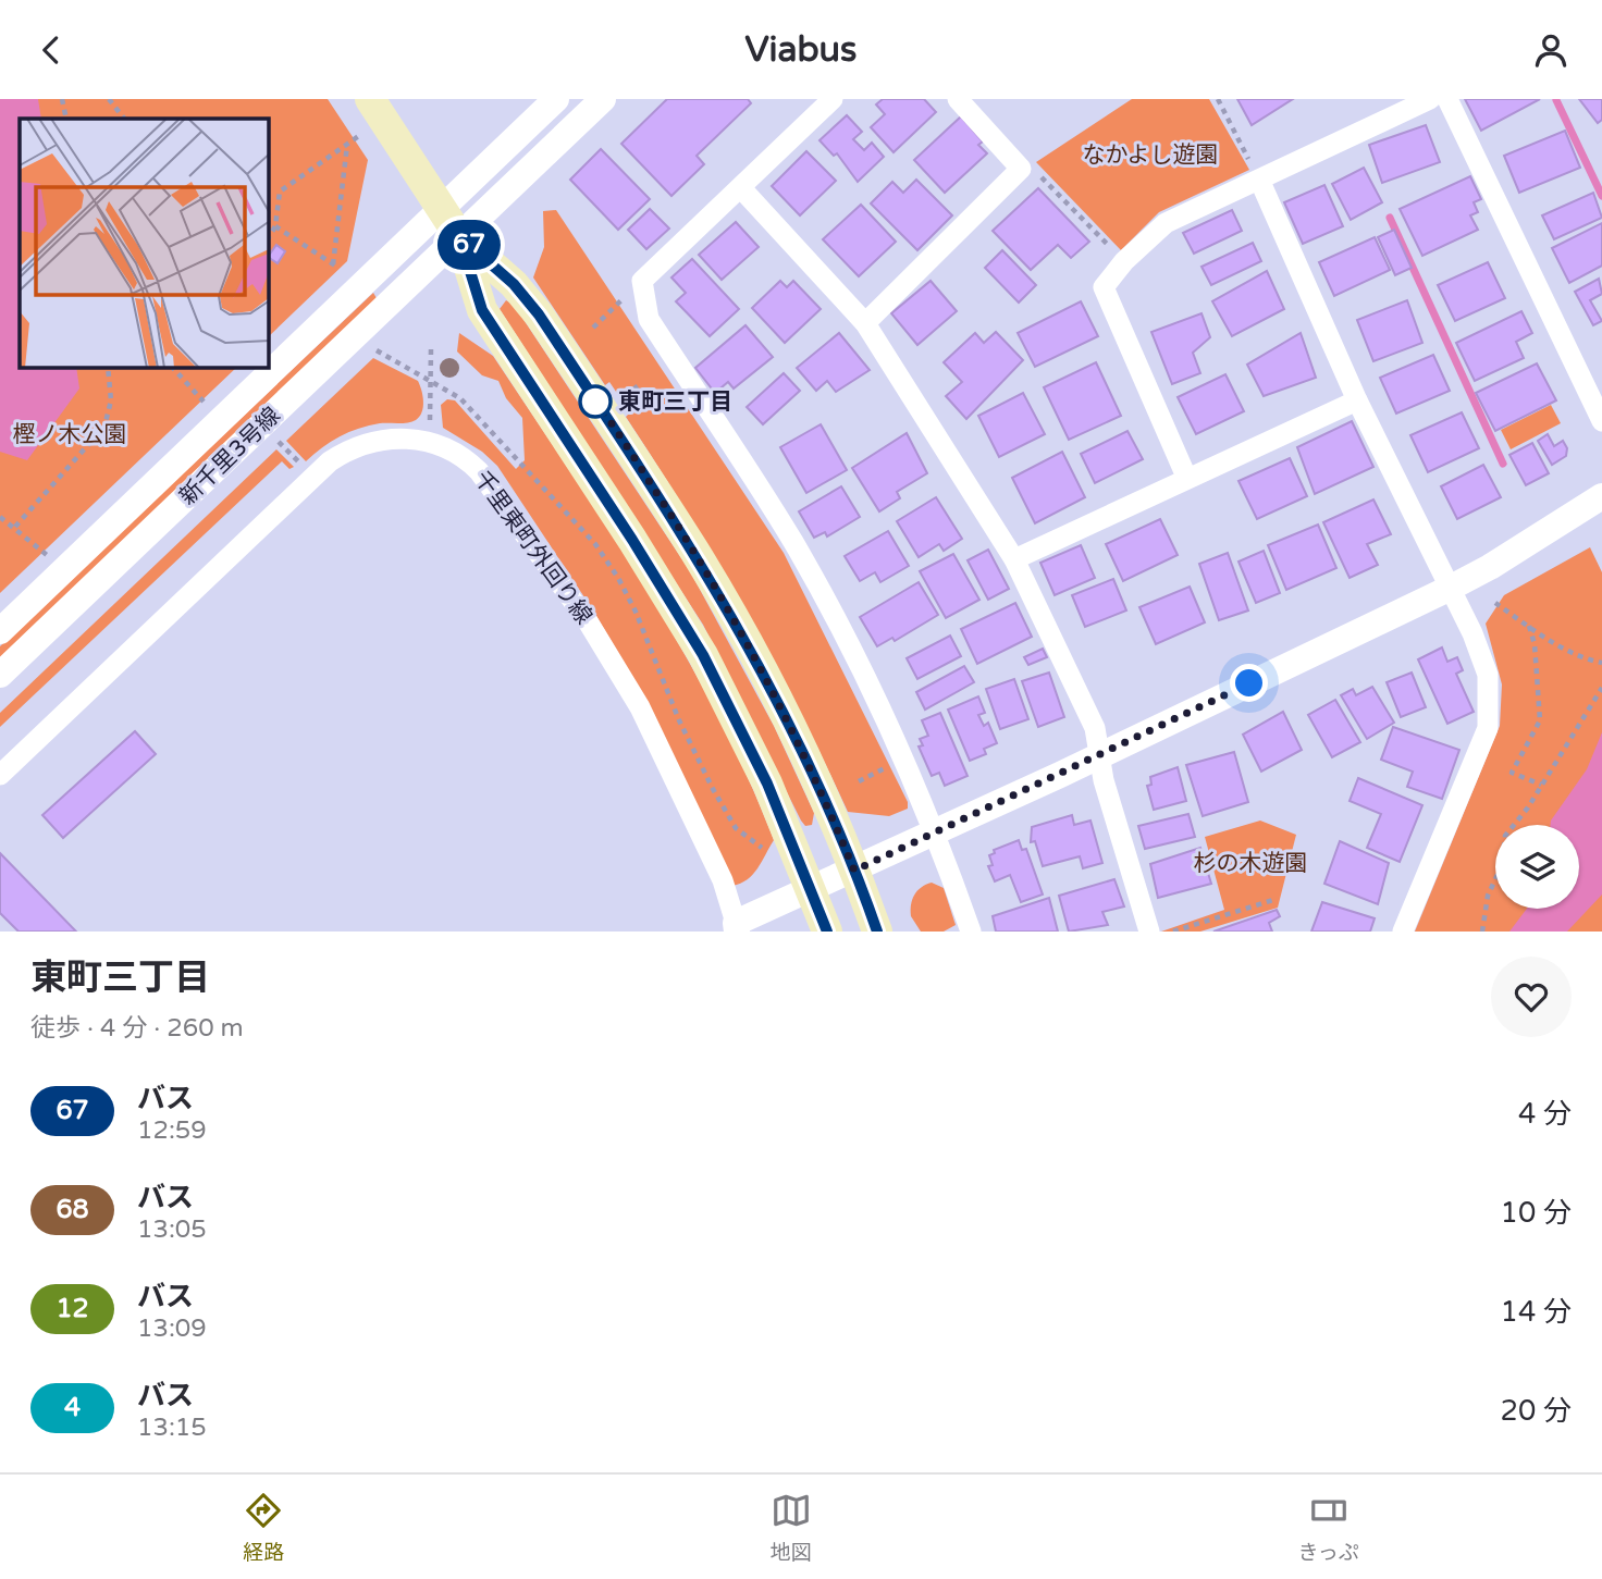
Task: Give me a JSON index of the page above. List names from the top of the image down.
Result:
{
  "streets": {
    "street": ["新千里3号線", "千里東町外回り線"]
  },
  "parks": ["なかよし遊園", "樫ノ木公園", "杉の木遊園"],
  "places": ["東町三丁目"],
  "lines": ["bus line 67"],
  "page": {
    "header": "Viabus",
    "on_map": "67",
    "heading": ["東町三丁目", "徒歩 · 4 分 · 260 m"],
    "list": [
      {
        "mark": "67",
        "name": "バス",
        "note": "12:59",
        "value": "4 分"
      },
      {
        "mark": "68",
        "name": "バス",
        "note": "13:05",
        "value": "10 分"
      },
      {
        "mark": "12",
        "name": "バス",
        "note": "13:09",
        "value": "14 分"
      },
      {
        "mark": "4",
        "name": "バス",
        "note": "13:15",
        "value": "20 分"
      }
    ],
    "tabs": ["経路", "地図", "きっぷ"]
  }
}
